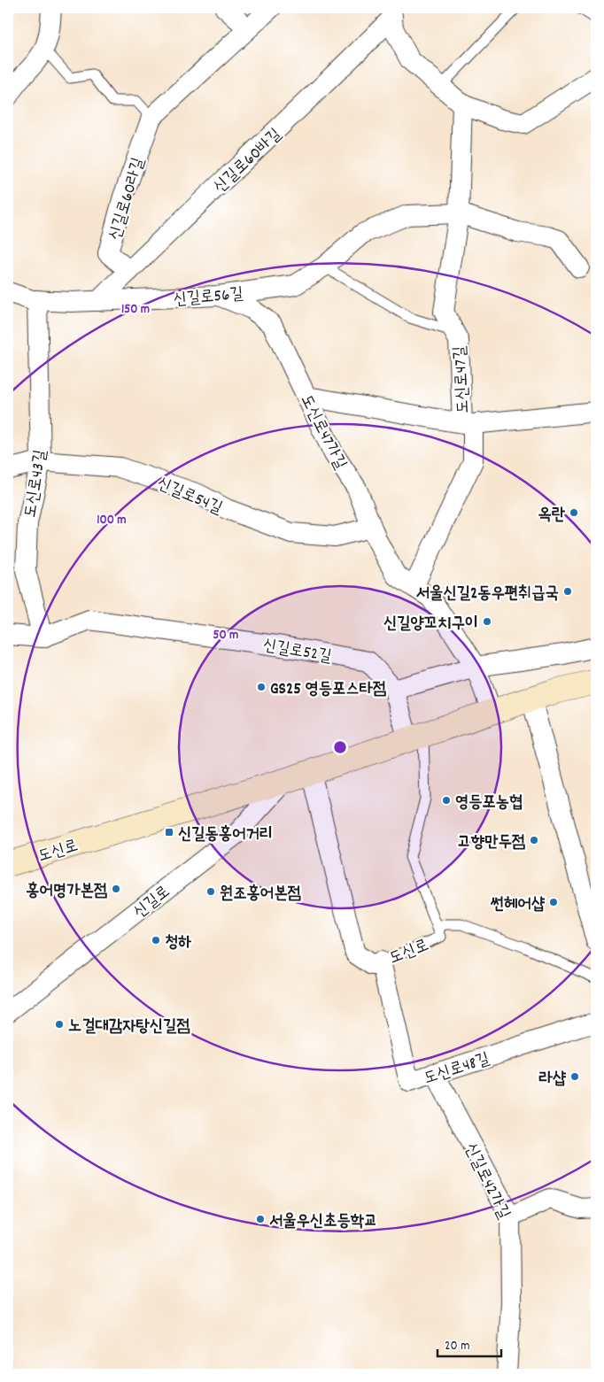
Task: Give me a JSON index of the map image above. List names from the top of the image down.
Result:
{
  "streets": {
    "main road": ["도신로"],
    "street": [
      "신길로60바길",
      "신길로60라길",
      "신길로56길",
      "도신로47길",
      "도신로47가길",
      "도신로43길",
      "신길로54길",
      "신길로52길",
      "신길로",
      "도신로48길",
      "신길로42가길"
    ]
  },
  "crossings": [
    ["신길로60바길", "신길로60라길"],
    ["신길로60바길", "신길로56길"],
    ["신길로56길", "도신로47길"],
    ["신길로56길", "도신로47가길"],
    ["신길로56길", "도신로43길"],
    ["도신로47길", "도신로47가길"],
    ["도신로47가길", "신길로54길"],
    ["도신로43길", "신길로54길"],
    ["도신로43길", "신길로52길"],
    ["신길로52길", "도신로"],
    ["도신로", "신길로"],
    ["도신로", "도신로48길"],
    ["도신로48길", "신길로42가길"]
  ],
  "places": {
    "other": [
      "옥란",
      "서울신길2동우편취급국",
      "신길양꼬치구이",
      "GS25 영등포스타점",
      "영등포농협",
      "고향만두점",
      "홍어명가본점",
      "원조홍어본점",
      "썬헤어샵",
      "청하",
      "노걸대감자탕신길점",
      "라샵",
      "서울우신초등학교"
    ],
    "transit": ["신길동홍어거리"]
  },
  "scale_bar": "20 m",
  "rings": ["150 m", "100 m", "50 m"]
}
